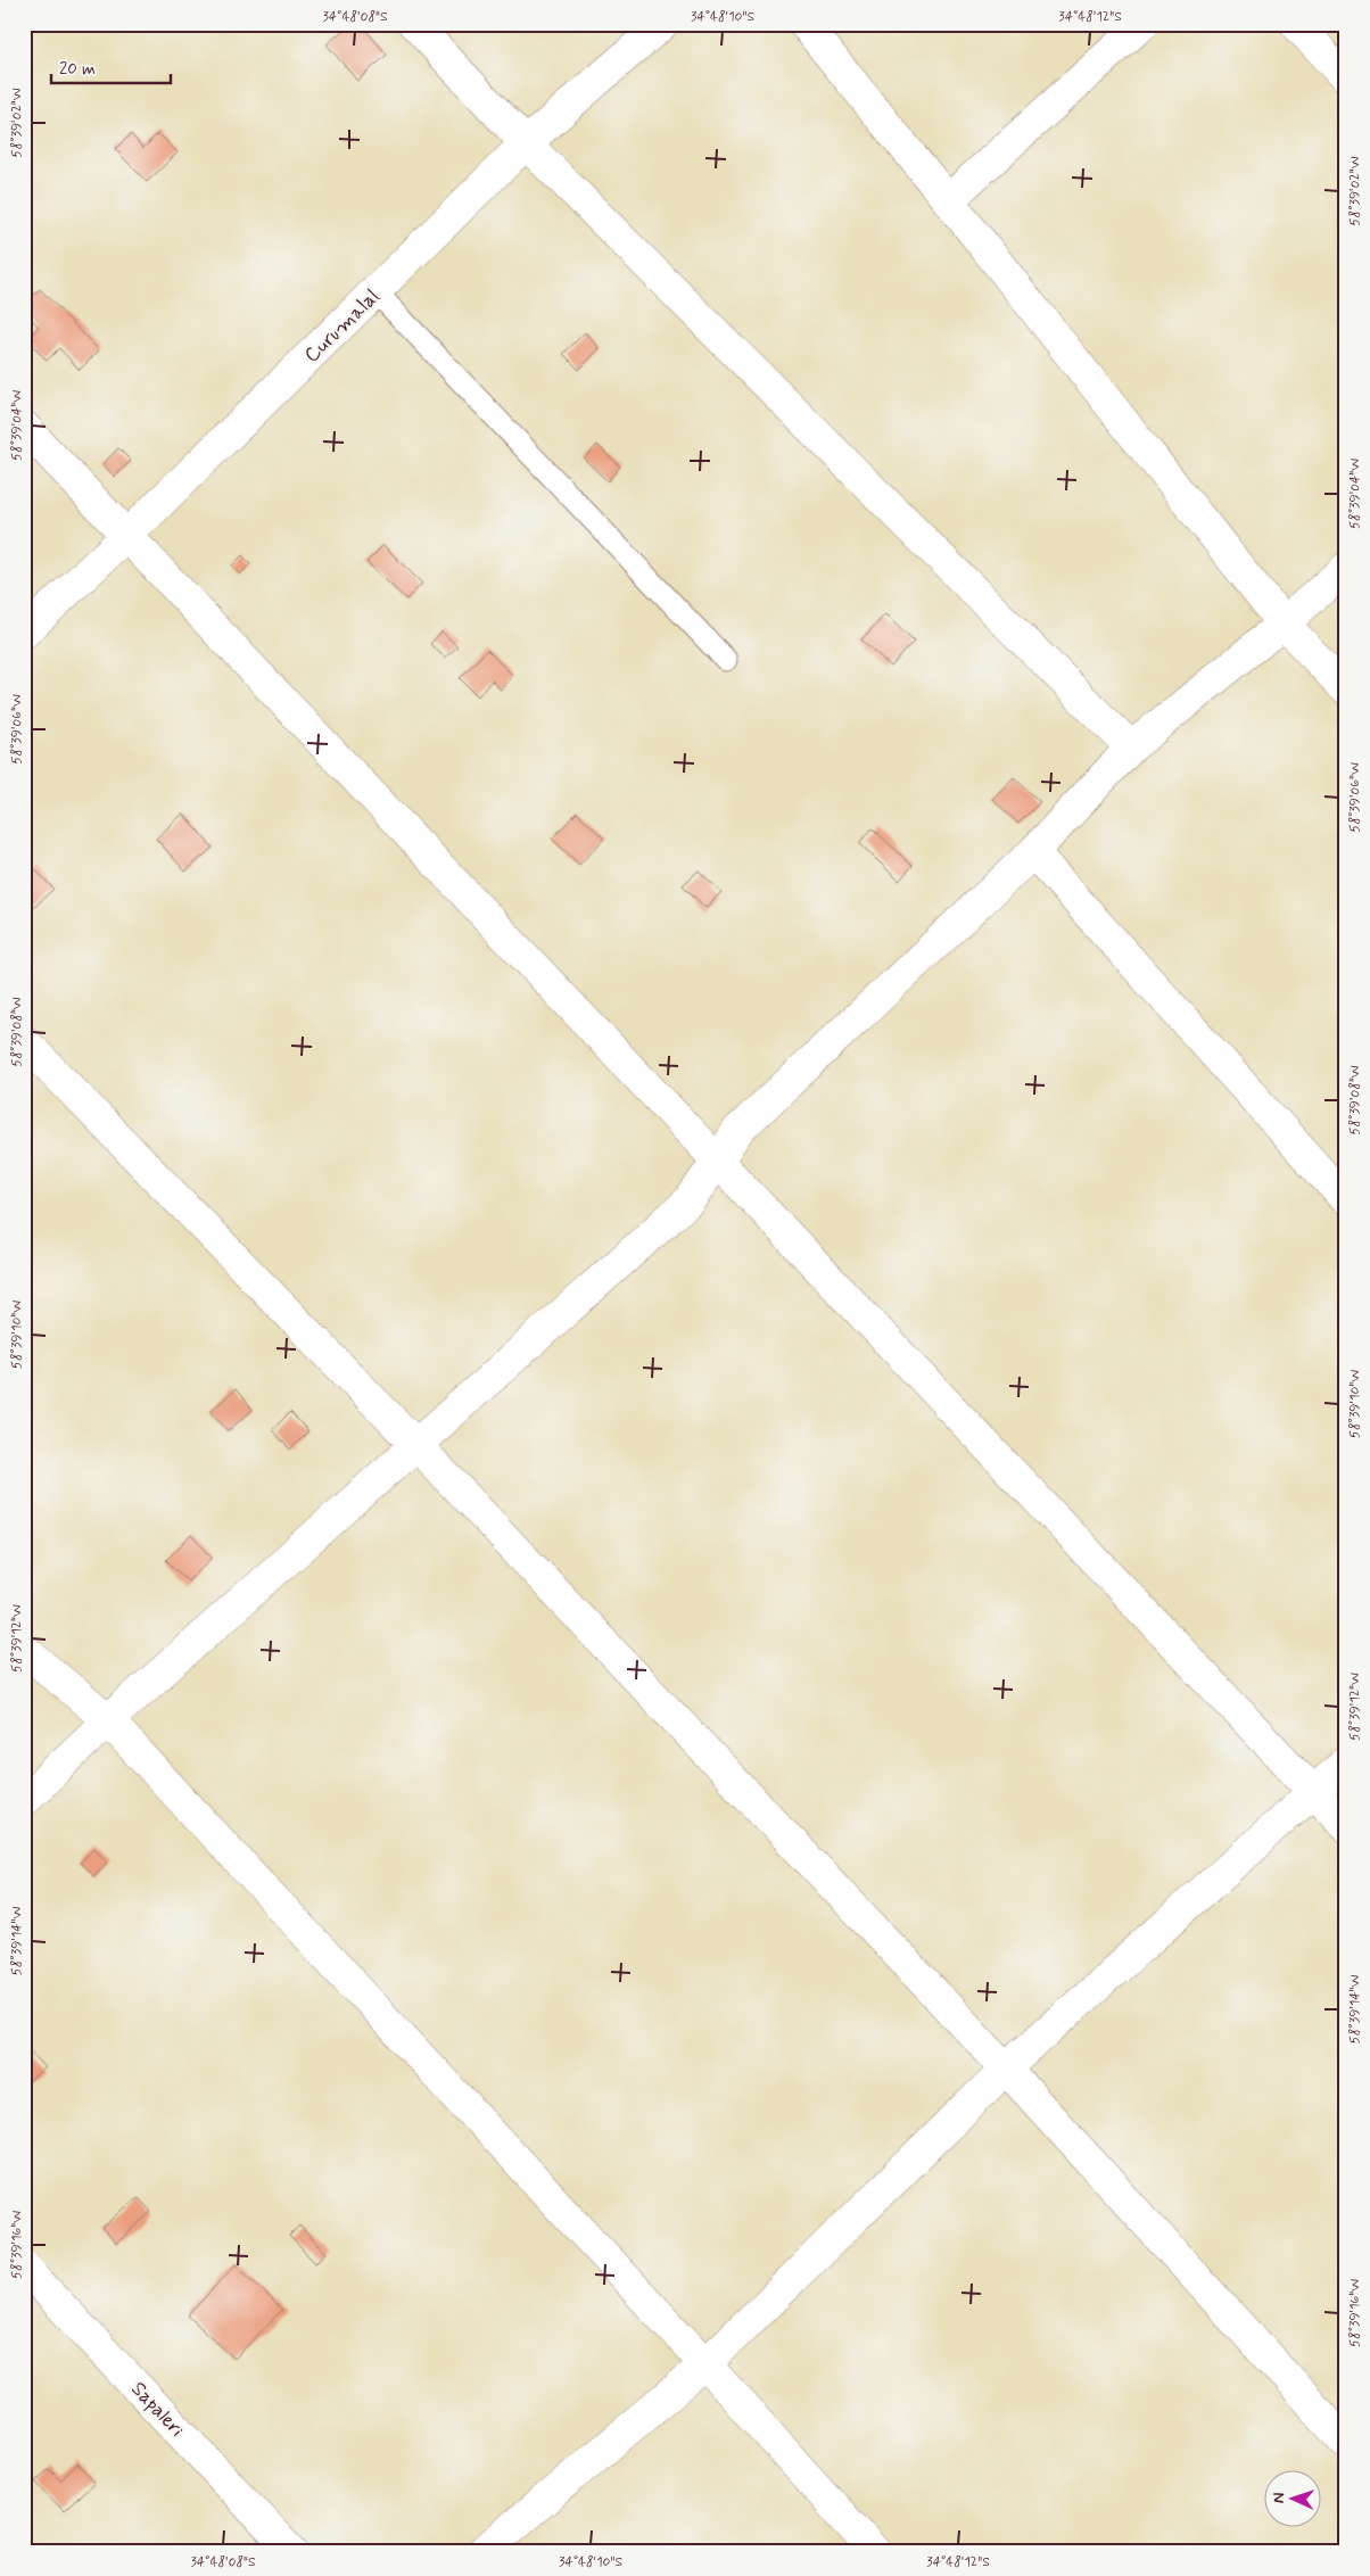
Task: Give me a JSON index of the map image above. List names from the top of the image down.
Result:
{
  "streets": {
    "street": ["Curumalal", "Sapaleri"]
  },
  "scale_bar": "20 m",
  "north": "left",
  "coordinates": [
    "34°48'08\"S",
    "34°48'10\"S",
    "34°48'12\"S",
    "58°39'02\"W",
    "58°39'04\"W",
    "58°39'06\"W",
    "58°39'08\"W",
    "58°39'10\"W",
    "58°39'12\"W",
    "58°39'14\"W",
    "58°39'16\"W"
  ]
}
